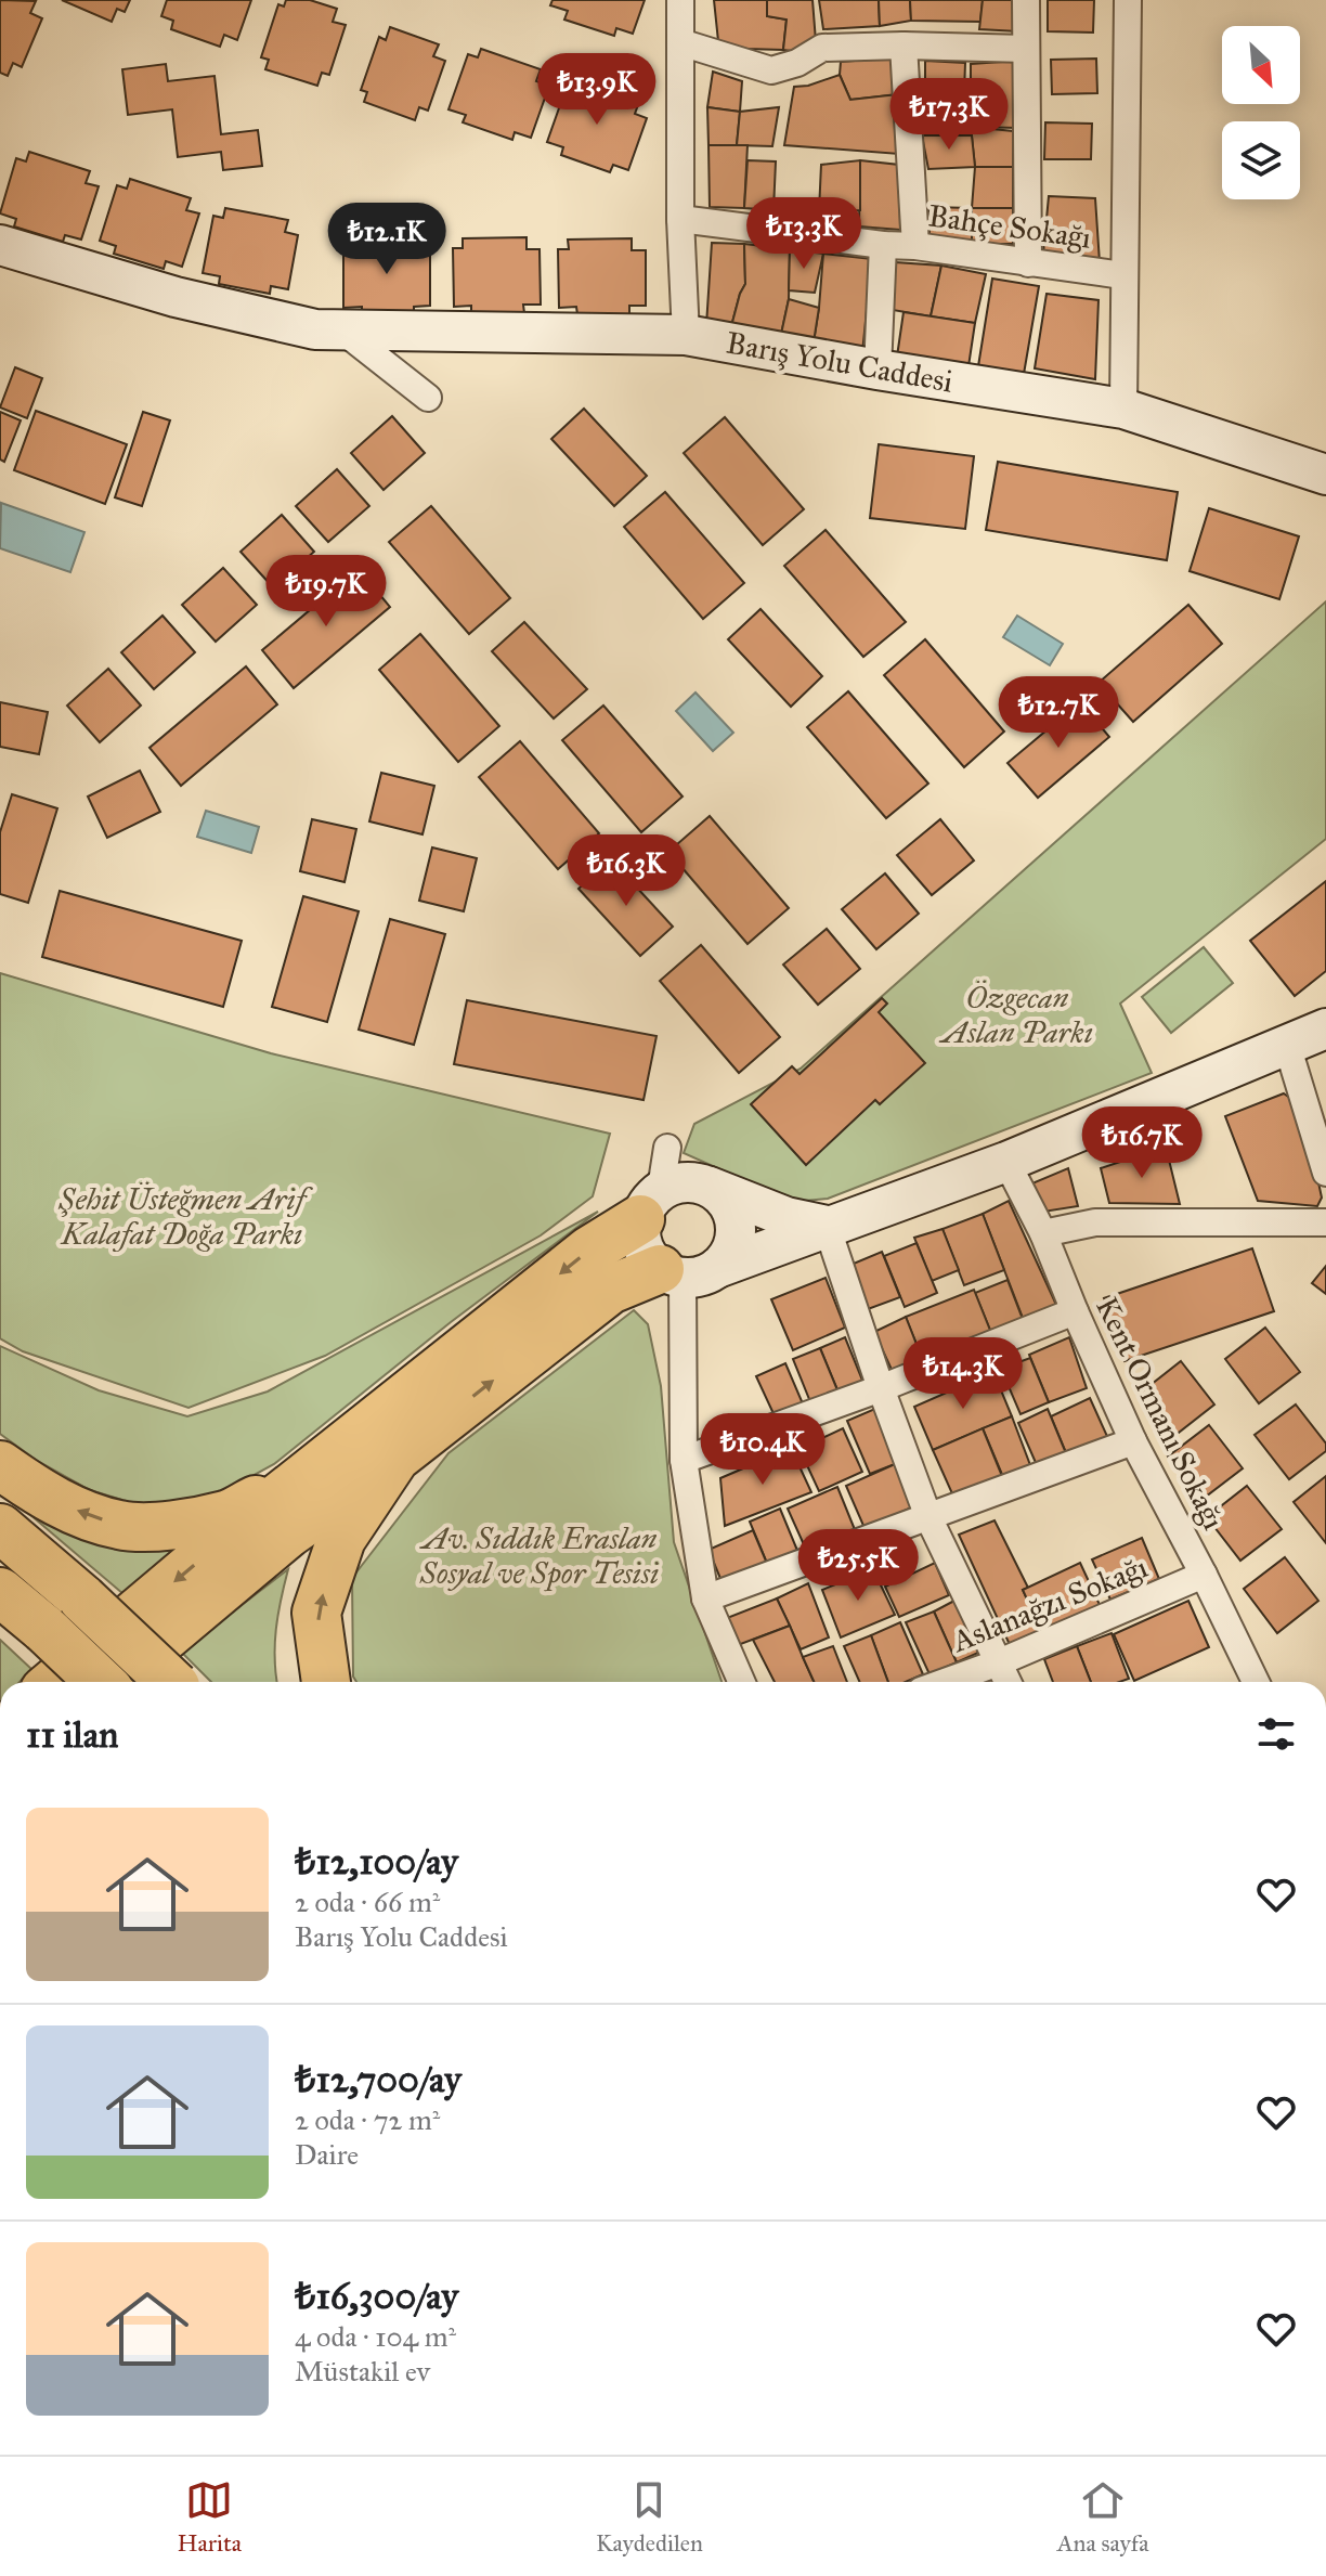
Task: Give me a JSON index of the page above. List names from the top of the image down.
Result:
{
  "streets": {
    "main road": ["Barış Yolu Caddesi"],
    "street": ["Bahçe Sokağı", "Kent Ormanı Sokağı", "Aslanağzı Sokağı"]
  },
  "crossings": [
    ["Kent Ormanı Sokağı", "Aslanağzı Sokağı"]
  ],
  "parks": ["Özgecan Aslan Parkı", "Şehit Üsteğmen Arif Kalafat Doğa Parkı", "Av. Sıddık Eraslan Sosyal ve Spor Tesisi"],
  "north": "bottom right",
  "page": {
    "price": [
      "₺13.9K",
      "₺17.3K",
      "₺13.3K",
      "₺12.1K",
      "₺19.7K",
      "₺12.7K",
      "₺16.3K",
      "₺16.7K",
      "₺14.3K",
      "₺10.4K",
      "₺25.5K"
    ],
    "heading": "11 ilan",
    "list": [
      {
        "name": "₺12,100/ay",
        "note": "2 oda · 66 m² · Barış Yolu Caddesi"
      },
      {
        "name": "₺12,700/ay",
        "note": "2 oda · 72 m² · Daire"
      },
      {
        "name": "₺16,300/ay",
        "note": "4 oda · 104 m² · Müstakil ev"
      }
    ],
    "tabs": ["Harita", "Kaydedilen", "Ana sayfa"]
  }
}
